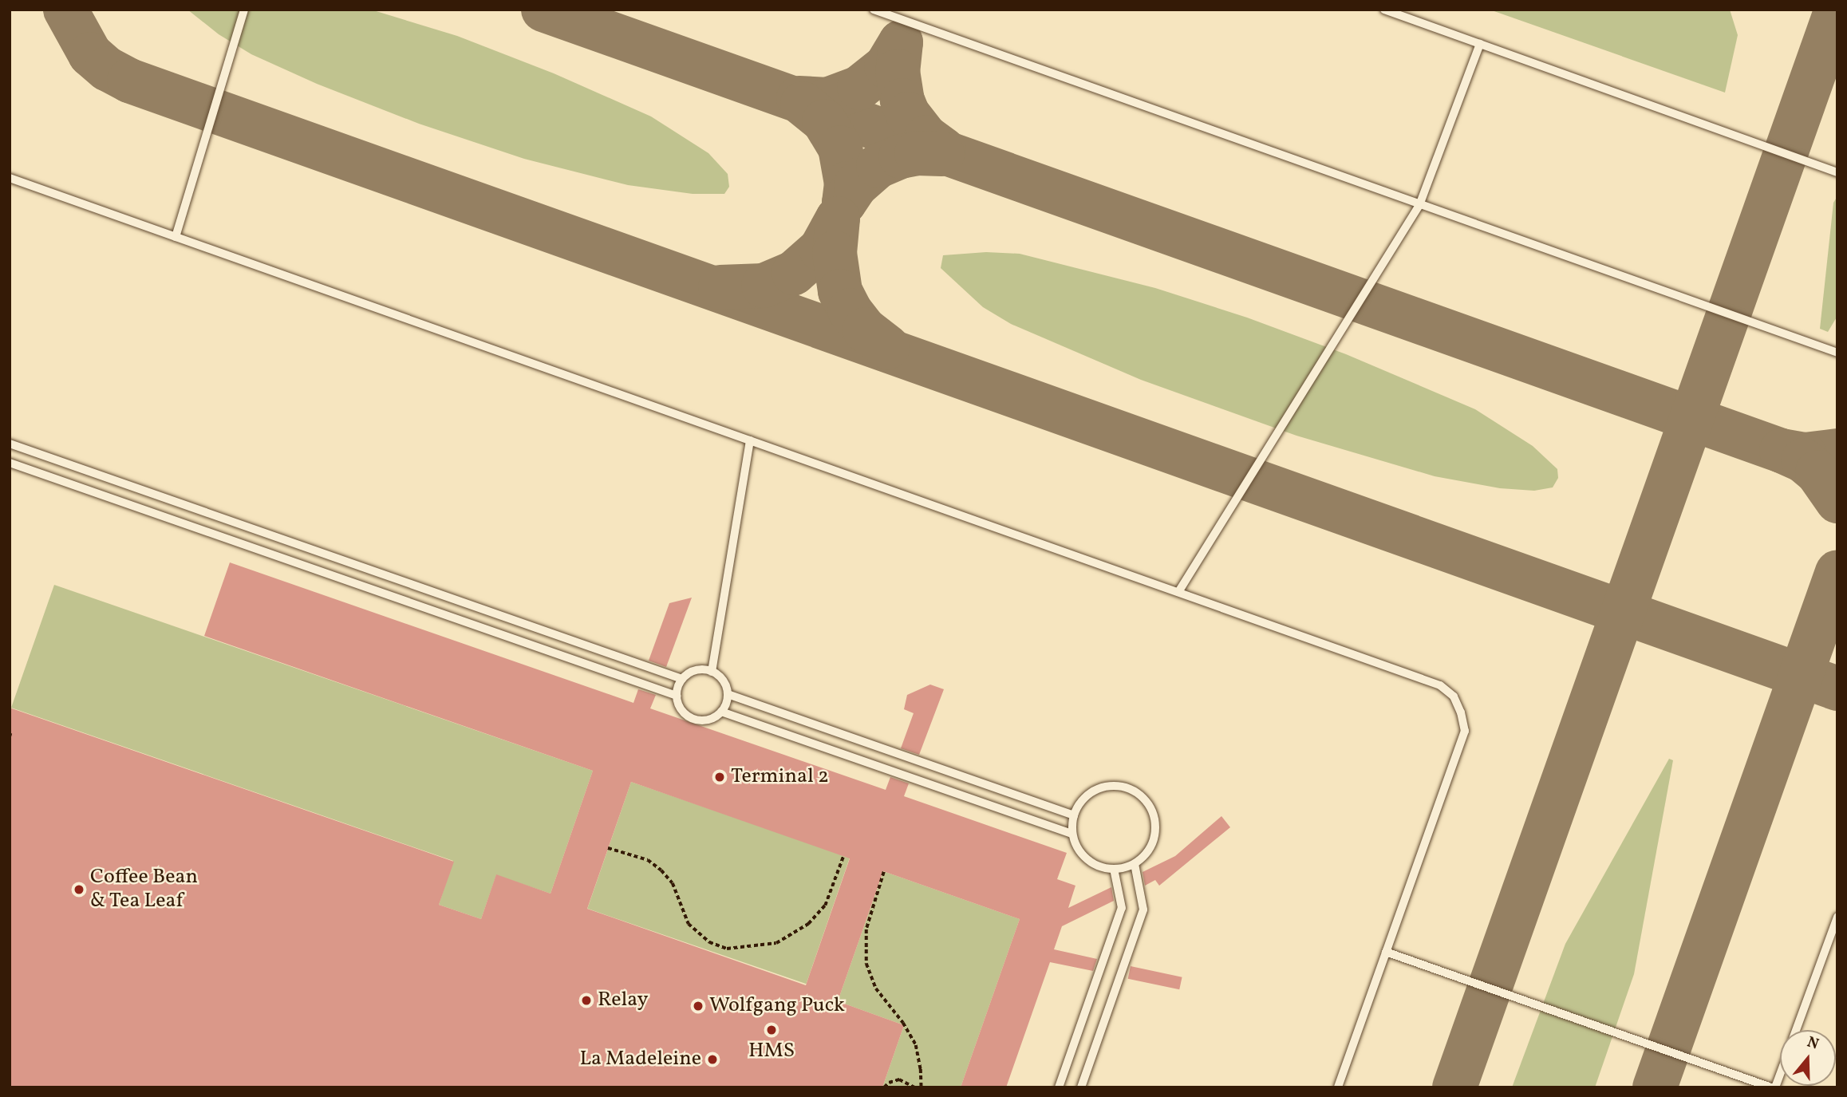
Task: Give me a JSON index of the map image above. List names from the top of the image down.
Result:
{
  "places": [
    "Terminal 2",
    "Coffee Bean & Tea Leaf",
    "Relay",
    "Wolfgang Puck",
    "HMS",
    "La Madeleine"
  ],
  "north": "top"
}
